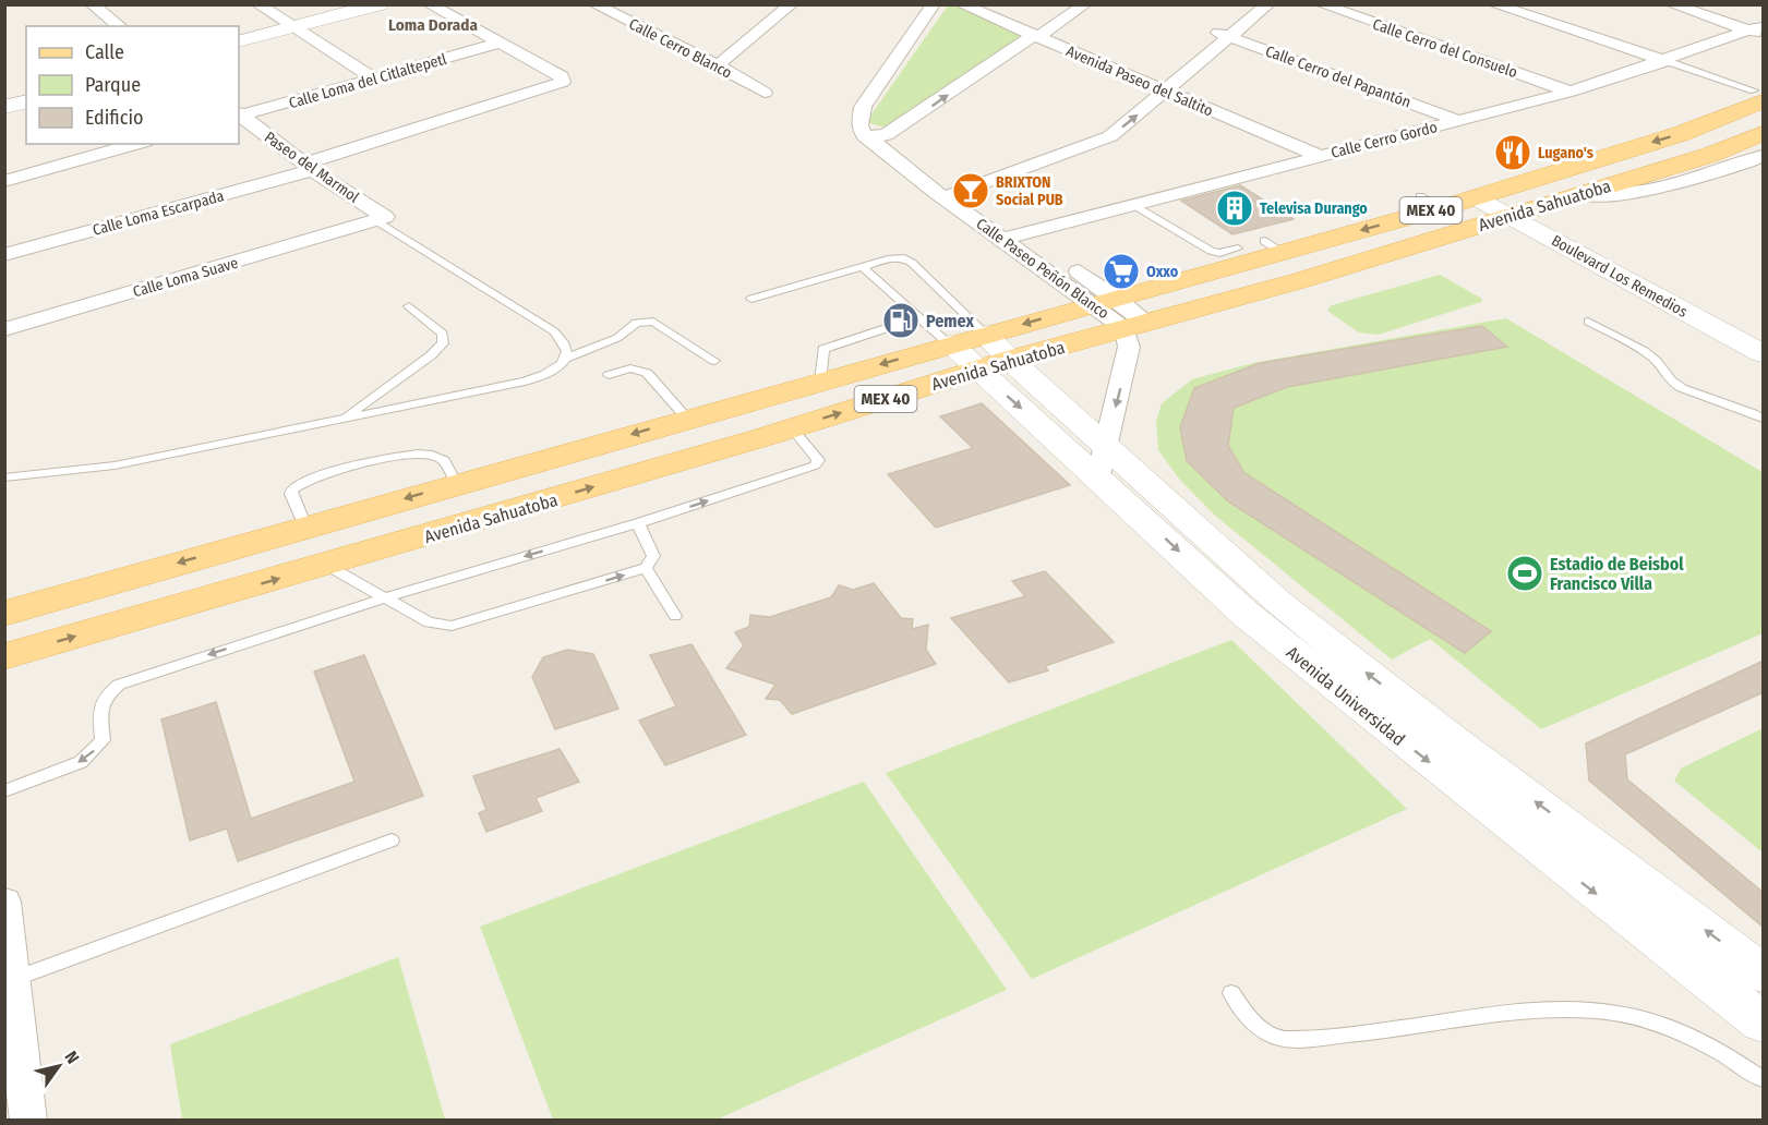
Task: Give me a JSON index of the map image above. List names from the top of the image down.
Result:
{
  "streets": {
    "main road": ["Avenida Sahuatoba", "MEX 40"],
    "street": [
      "Calle Cerro Blanco",
      "Calle Cerro del Consuelo",
      "Calle Cerro del Papantón",
      "Calle Loma del Citlaltepetl",
      "Avenida Paseo del Saltito",
      "Calle Cerro Gordo",
      "Paseo del Marmol",
      "Calle Loma Escarpada",
      "Calle Paseo Peñón Blanco",
      "Boulevard Los Remedios",
      "Calle Loma Suave",
      "Avenida Universidad"
    ]
  },
  "crossings": [
    ["Calle Cerro del Consuelo", "Calle Cerro Gordo"],
    ["Calle Cerro del Papantón", "Calle Cerro Gordo"],
    ["Calle Loma del Citlaltepetl", "Calle Loma Escarpada"],
    ["Avenida Paseo del Saltito", "Calle Cerro Gordo"],
    ["Calle Cerro Gordo", "Calle Paseo Peñón Blanco"],
    ["Paseo del Marmol", "Calle Loma Escarpada"],
    ["Paseo del Marmol", "Calle Loma Suave"],
    ["Avenida Sahuatoba", "Calle Paseo Peñón Blanco"],
    ["Avenida Sahuatoba", "Boulevard Los Remedios"],
    ["Avenida Sahuatoba", "Avenida Universidad"]
  ],
  "districts": ["Loma Dorada"],
  "places": {
    "restaurant": ["Lugano's"],
    "bar": ["BRIXTON Social PUB"],
    "building": ["Televisa Durango"],
    "supermarket": ["Oxxo"],
    "fuel station": ["Pemex"],
    "sports": ["Estadio de Beisbol Francisco Villa"]
  },
  "legend": ["Calle", "Parque", "Edificio"],
  "north": "top right"
}
